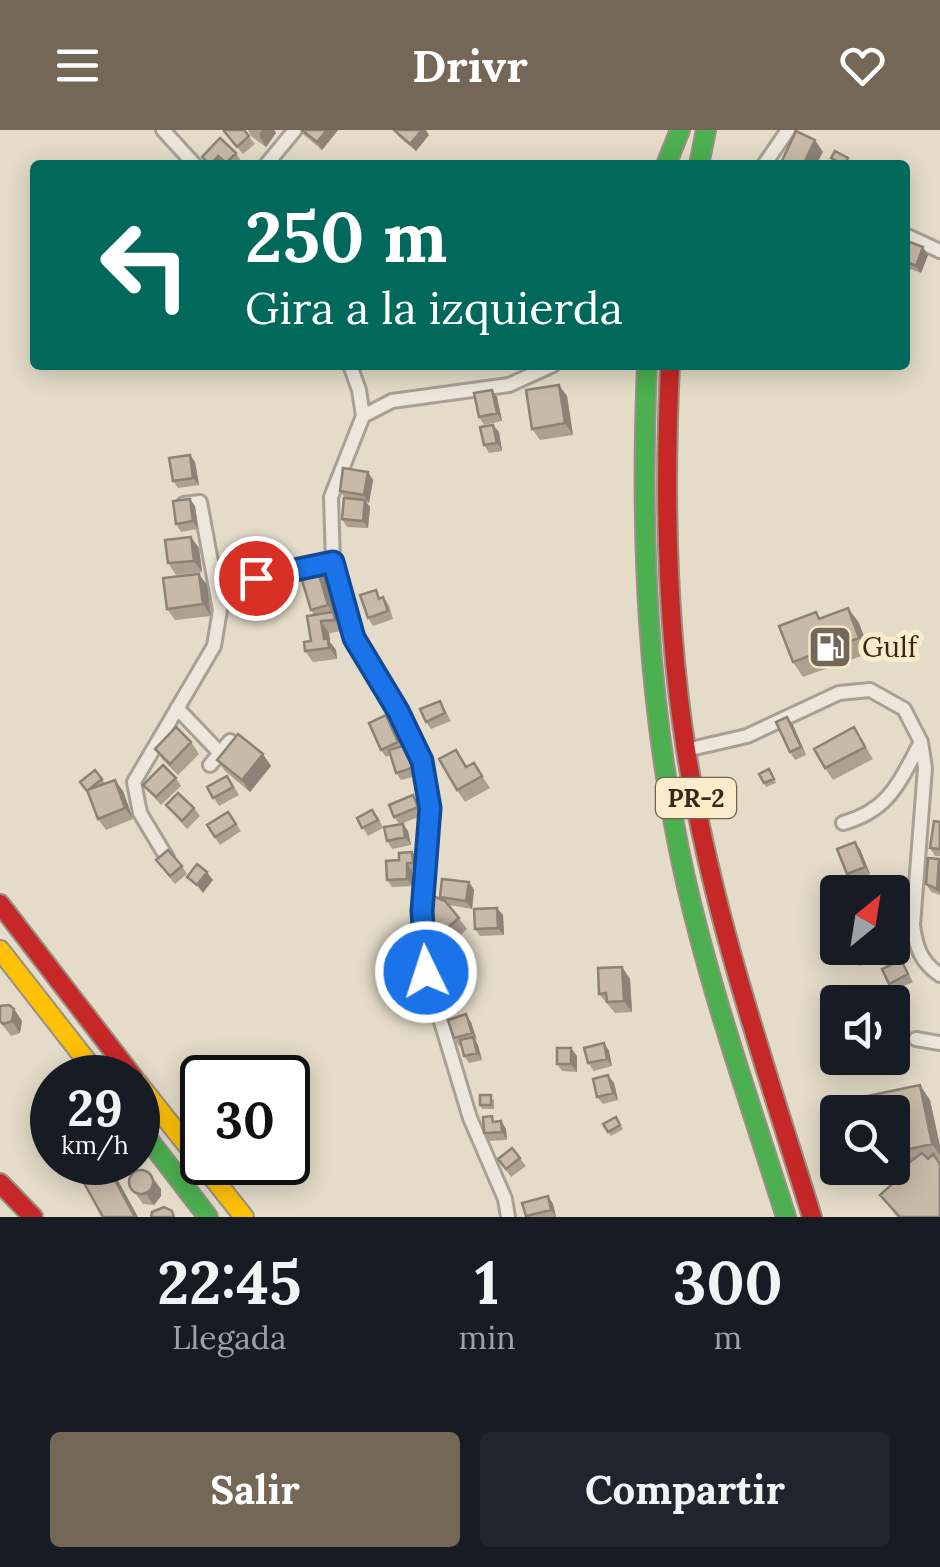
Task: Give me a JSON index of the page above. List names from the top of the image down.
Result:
{
  "streets": {
    "main road": ["PR-2"]
  },
  "places": {
    "fuel station": ["Gulf"]
  },
  "north": "top right",
  "page": {
    "header": "Drivr",
    "turn": ["250 m", "Gira a la izquierda"],
    "speed": "29 km/h",
    "limit": "30",
    "eta": [
      "22:45",
      "Llegada",
      "1",
      "min",
      "300",
      "m"
    ],
    "buttons": ["Salir", "Compartir"]
  }
}
